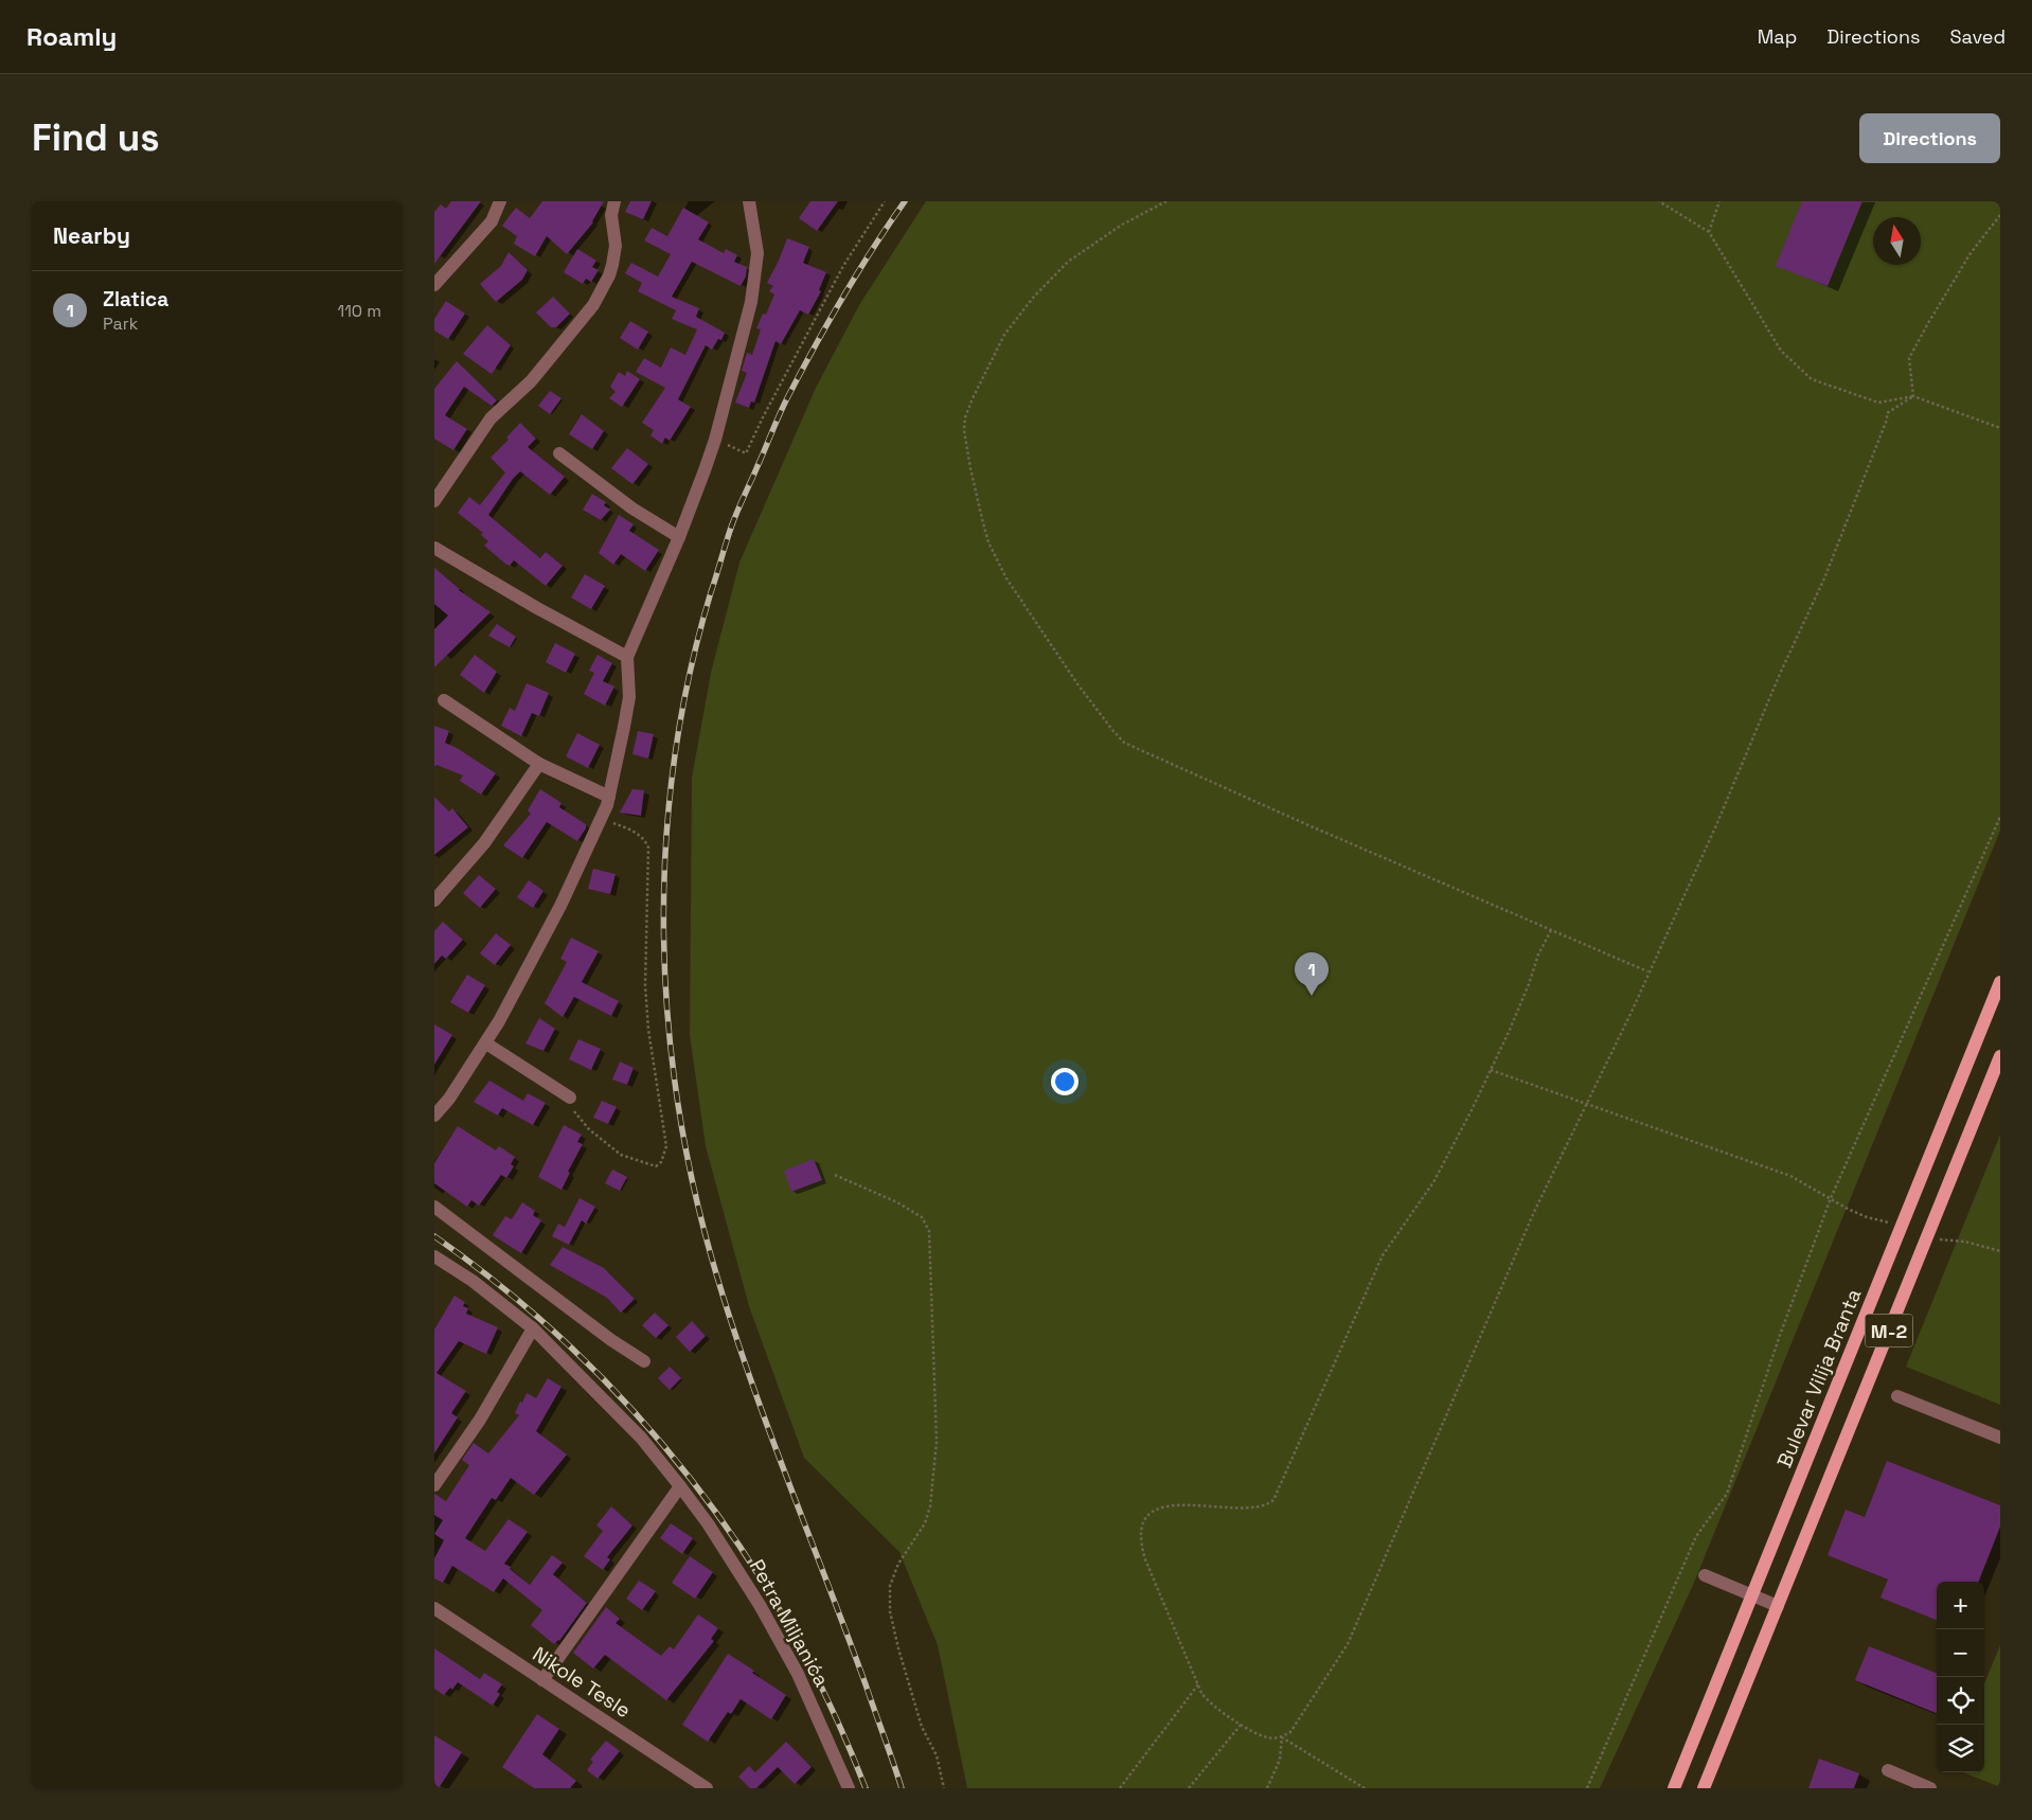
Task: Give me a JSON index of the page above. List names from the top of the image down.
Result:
{
  "streets": {
    "main road": ["M-2", "Bulevar Vilija Branta"],
    "street": ["Petra Miljanića", "Nikole Tesle"]
  },
  "north": "top",
  "page": {
    "header": "Roamly",
    "nav": ["Map", "Directions", "Saved"],
    "buttons": "Directions",
    "title": "Find us",
    "heading": "Nearby",
    "list": [
      {
        "mark": "1",
        "name": "Zlatica",
        "note": "Park",
        "value": "110 m"
      }
    ],
    "pins": "1",
    "map_buttons": ["+", "−"]
  }
}
